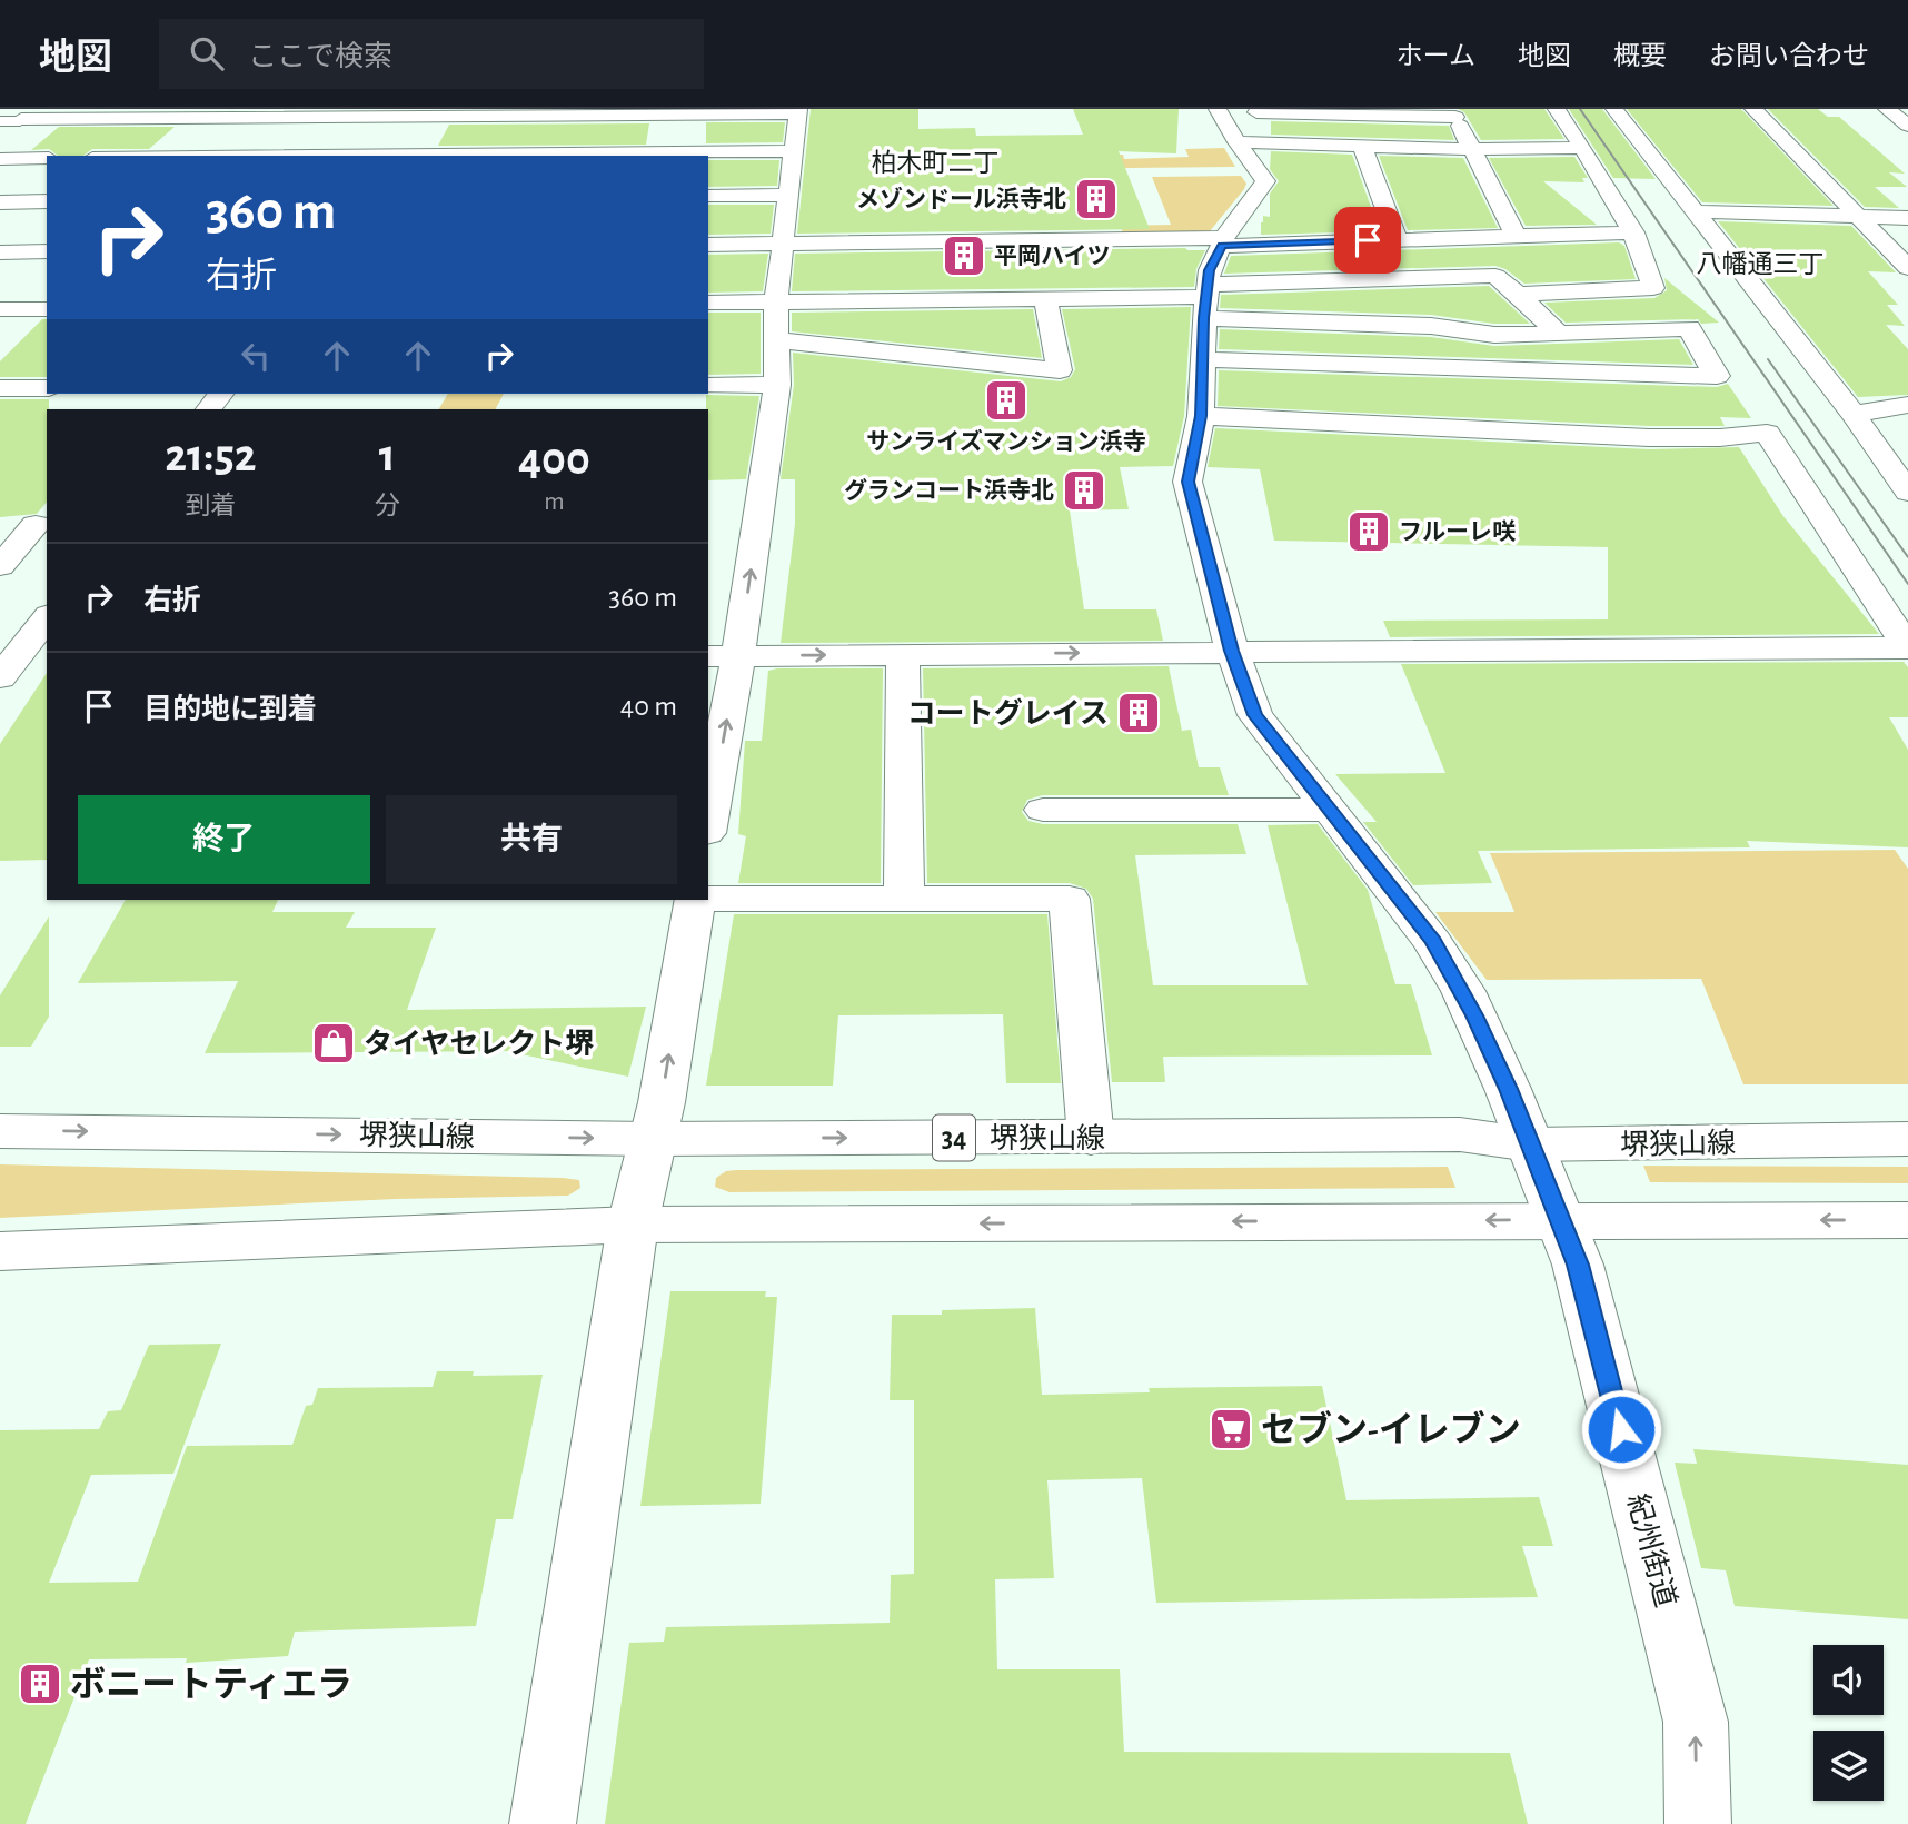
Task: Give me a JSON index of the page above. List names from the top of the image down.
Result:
{
  "streets": {
    "street": ["堺狭山線", "34", "紀州街道"]
  },
  "crossings": [
    ["堺狭山線", "紀州街道"]
  ],
  "districts": ["柏木町二丁", "八幡通三丁"],
  "places": {
    "building": [
      "メゾンドール浜寺北",
      "平岡ハイツ",
      "サンライズマンション浜寺",
      "グランコート浜寺北",
      "フルーレ咲",
      "コートグレイス",
      "ボニートティエラ"
    ],
    "shop": ["タイヤセレクト堺"],
    "supermarket": ["セブン-イレブン"]
  },
  "page": {
    "header": "地図",
    "search": "ここで検索",
    "nav": [
      "ホーム",
      "地図",
      "概要",
      "お問い合わせ"
    ],
    "turn": ["360 m", "右折"],
    "eta": [
      "21:52",
      "到着",
      "1",
      "分",
      "400",
      "m"
    ],
    "list": [
      {
        "name": "右折",
        "value": "360 m"
      },
      {
        "name": "目的地に到着",
        "value": "40 m"
      }
    ],
    "buttons": ["終了", "共有"]
  }
}
